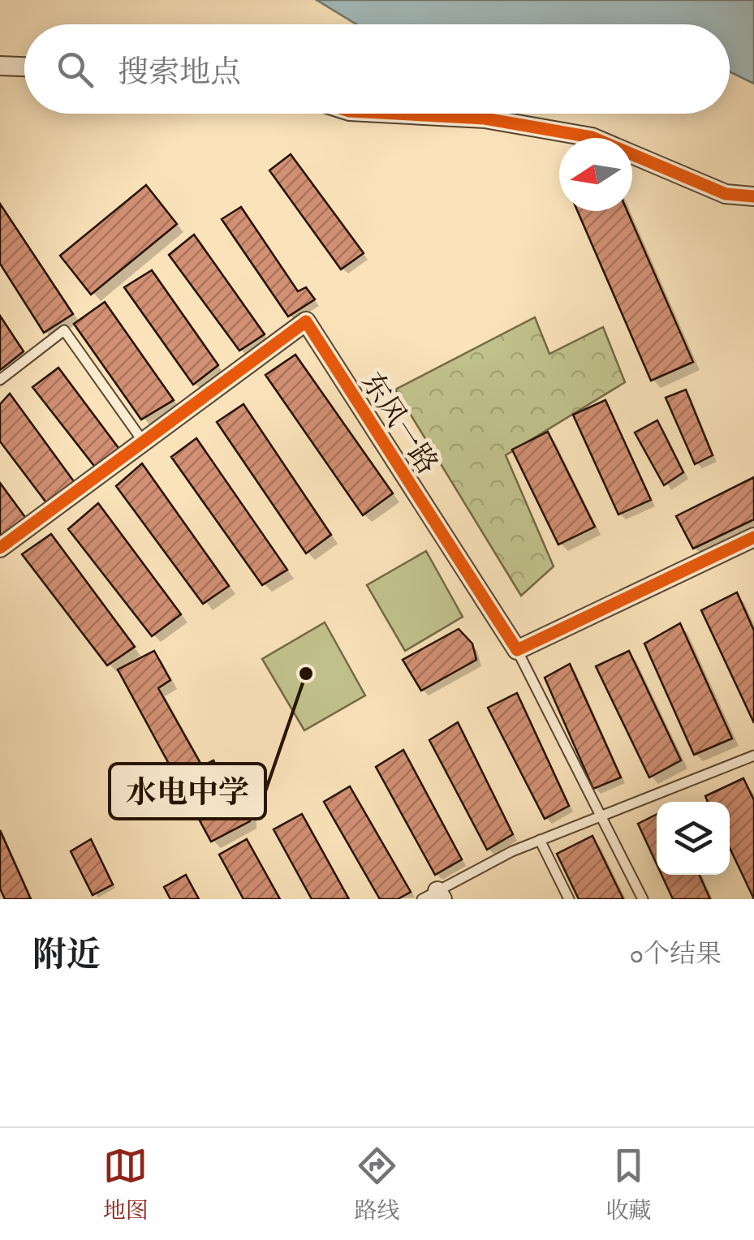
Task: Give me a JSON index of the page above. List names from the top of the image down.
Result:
{
  "streets": {
    "street": ["东风一路"]
  },
  "places": ["水电中学"],
  "north": "left",
  "page": {
    "search": "搜索地点",
    "heading": ["附近", "0个结果"],
    "nav": ["地图", "路线", "收藏"]
  }
}
